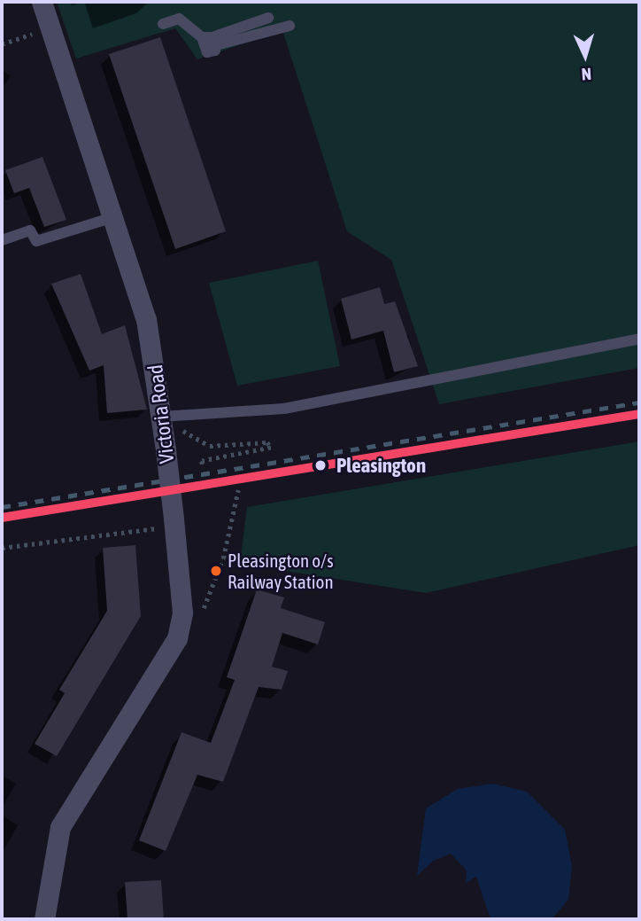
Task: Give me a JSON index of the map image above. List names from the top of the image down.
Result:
{
  "streets": {
    "street": ["Victoria Road"]
  },
  "places": ["Pleasington", "Pleasington o/s Railway Station"],
  "north": "bottom"
}
